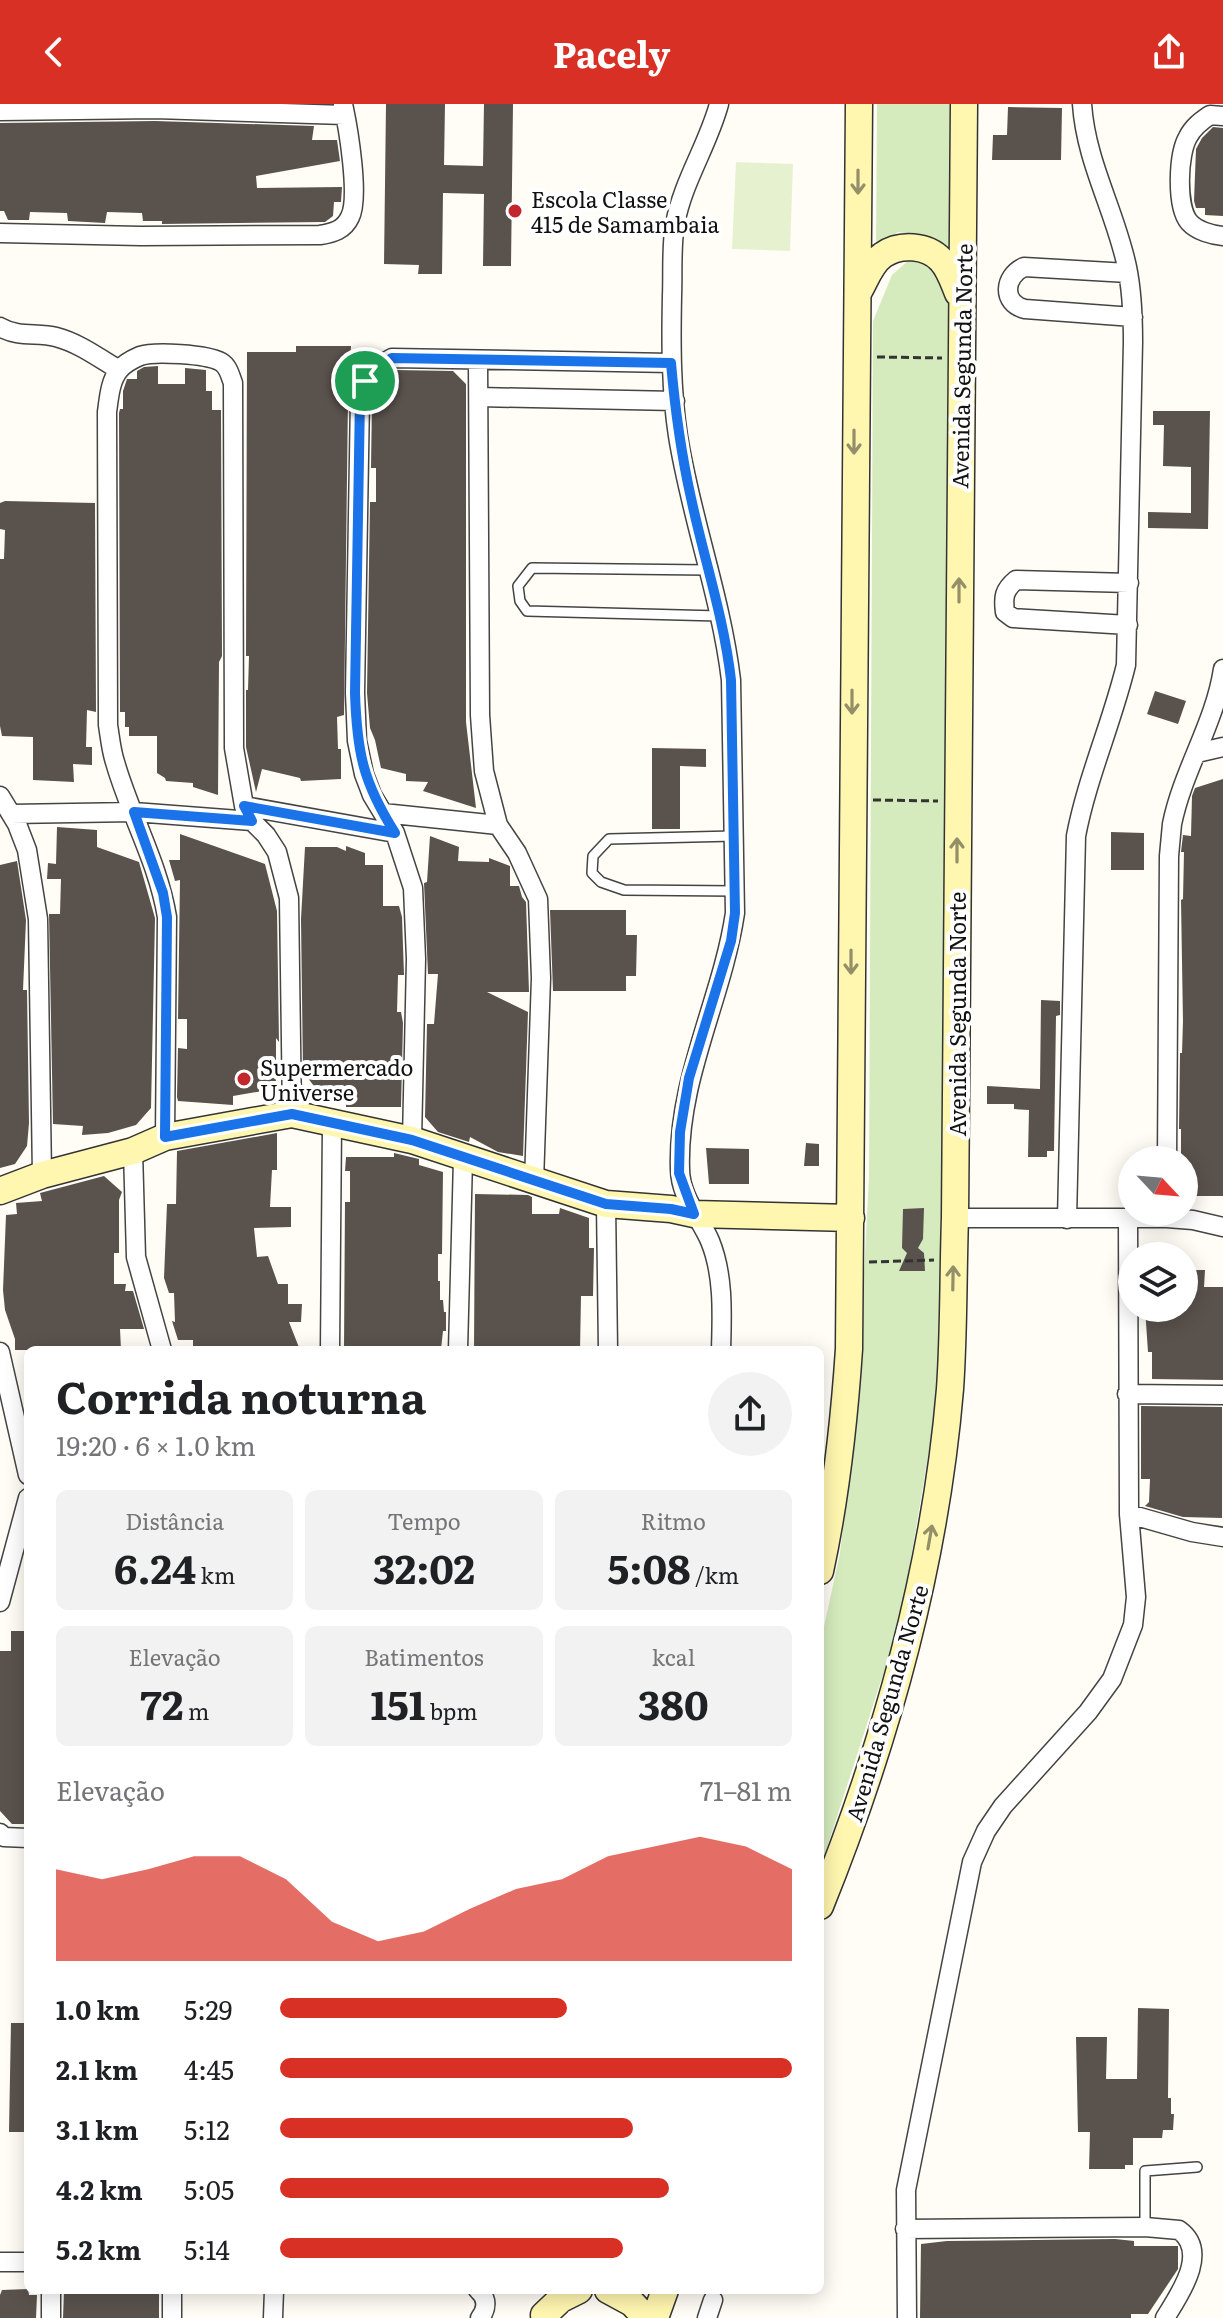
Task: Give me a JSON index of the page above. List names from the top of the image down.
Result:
{
  "streets": {
    "main road": ["Avenida Segunda Norte"]
  },
  "places": ["Escola Classe 415 de Samambaia", "Supermercado Universe"],
  "north": "bottom right",
  "page": {
    "header": "Pacely",
    "heading": ["Corrida noturna", "19:20 · 6 × 1.0 km"],
    "stats": [
      ["Distância", "6.24 km"],
      ["Tempo", "32:02"],
      ["Ritmo", "5:08 /km"],
      ["Elevação", "72 m"],
      ["Batimentos", "151 bpm"],
      ["kcal", "380"]
    ],
    "chart": ["Elevação", "71–81 m"],
    "list": [
      {
        "name": "1.0 km",
        "note": "5:29"
      },
      {
        "name": "2.1 km",
        "note": "4:45"
      },
      {
        "name": "3.1 km",
        "note": "5:12"
      },
      {
        "name": "4.2 km",
        "note": "5:05"
      },
      {
        "name": "5.2 km",
        "note": "5:14"
      }
    ]
  }
}
